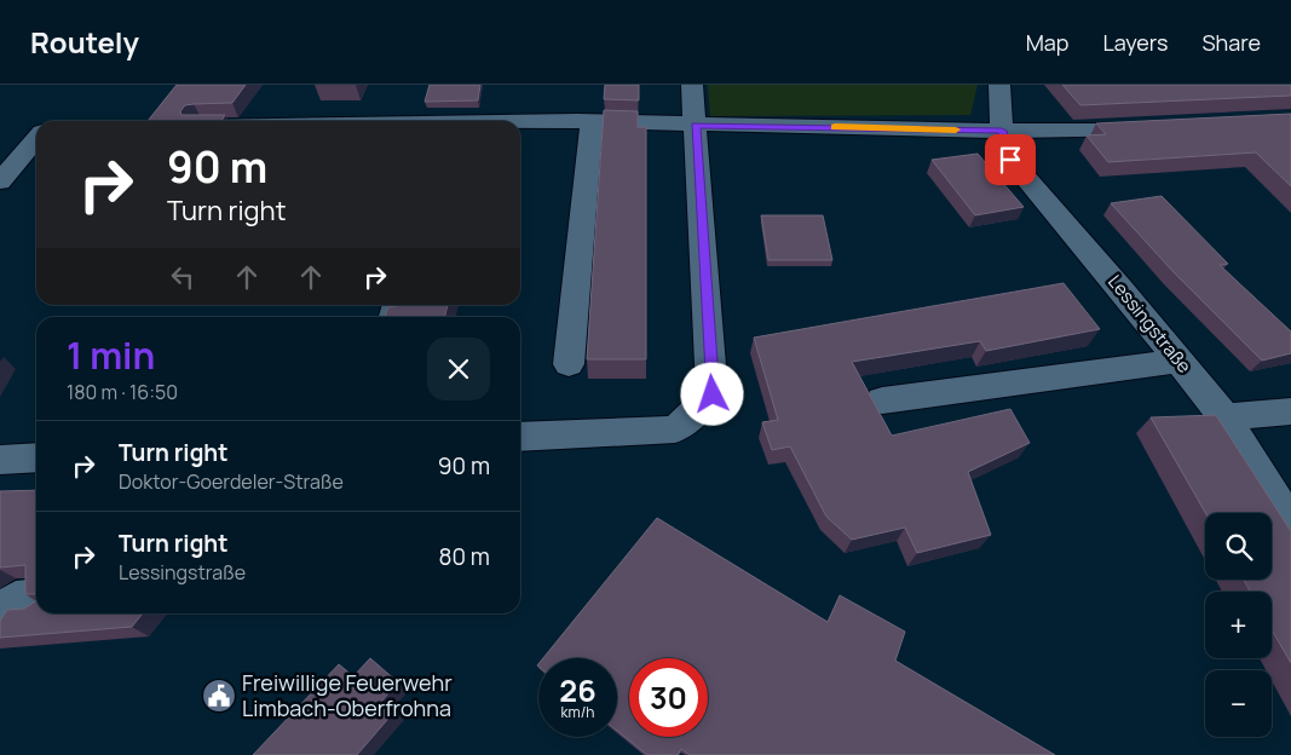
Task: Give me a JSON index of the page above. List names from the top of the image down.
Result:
{
  "streets": {
    "street": ["Lessingstraße"]
  },
  "places": {
    "public building": ["Freiwillige Feuerwehr Limbach-Oberfrohna"]
  },
  "page": {
    "header": "Routely",
    "nav": ["Map", "Layers", "Share"],
    "turn": ["90 m", "Turn right"],
    "heading": ["1 min", "180 m · 16:50"],
    "list": [
      {
        "name": "Turn right",
        "note": "Doktor-Goerdeler-Straße",
        "value": "90 m"
      },
      {
        "name": "Turn right",
        "note": "Lessingstraße",
        "value": "80 m"
      }
    ],
    "map_buttons": ["+", "−"],
    "speed": "26 km/h",
    "limit": "30"
  }
}
